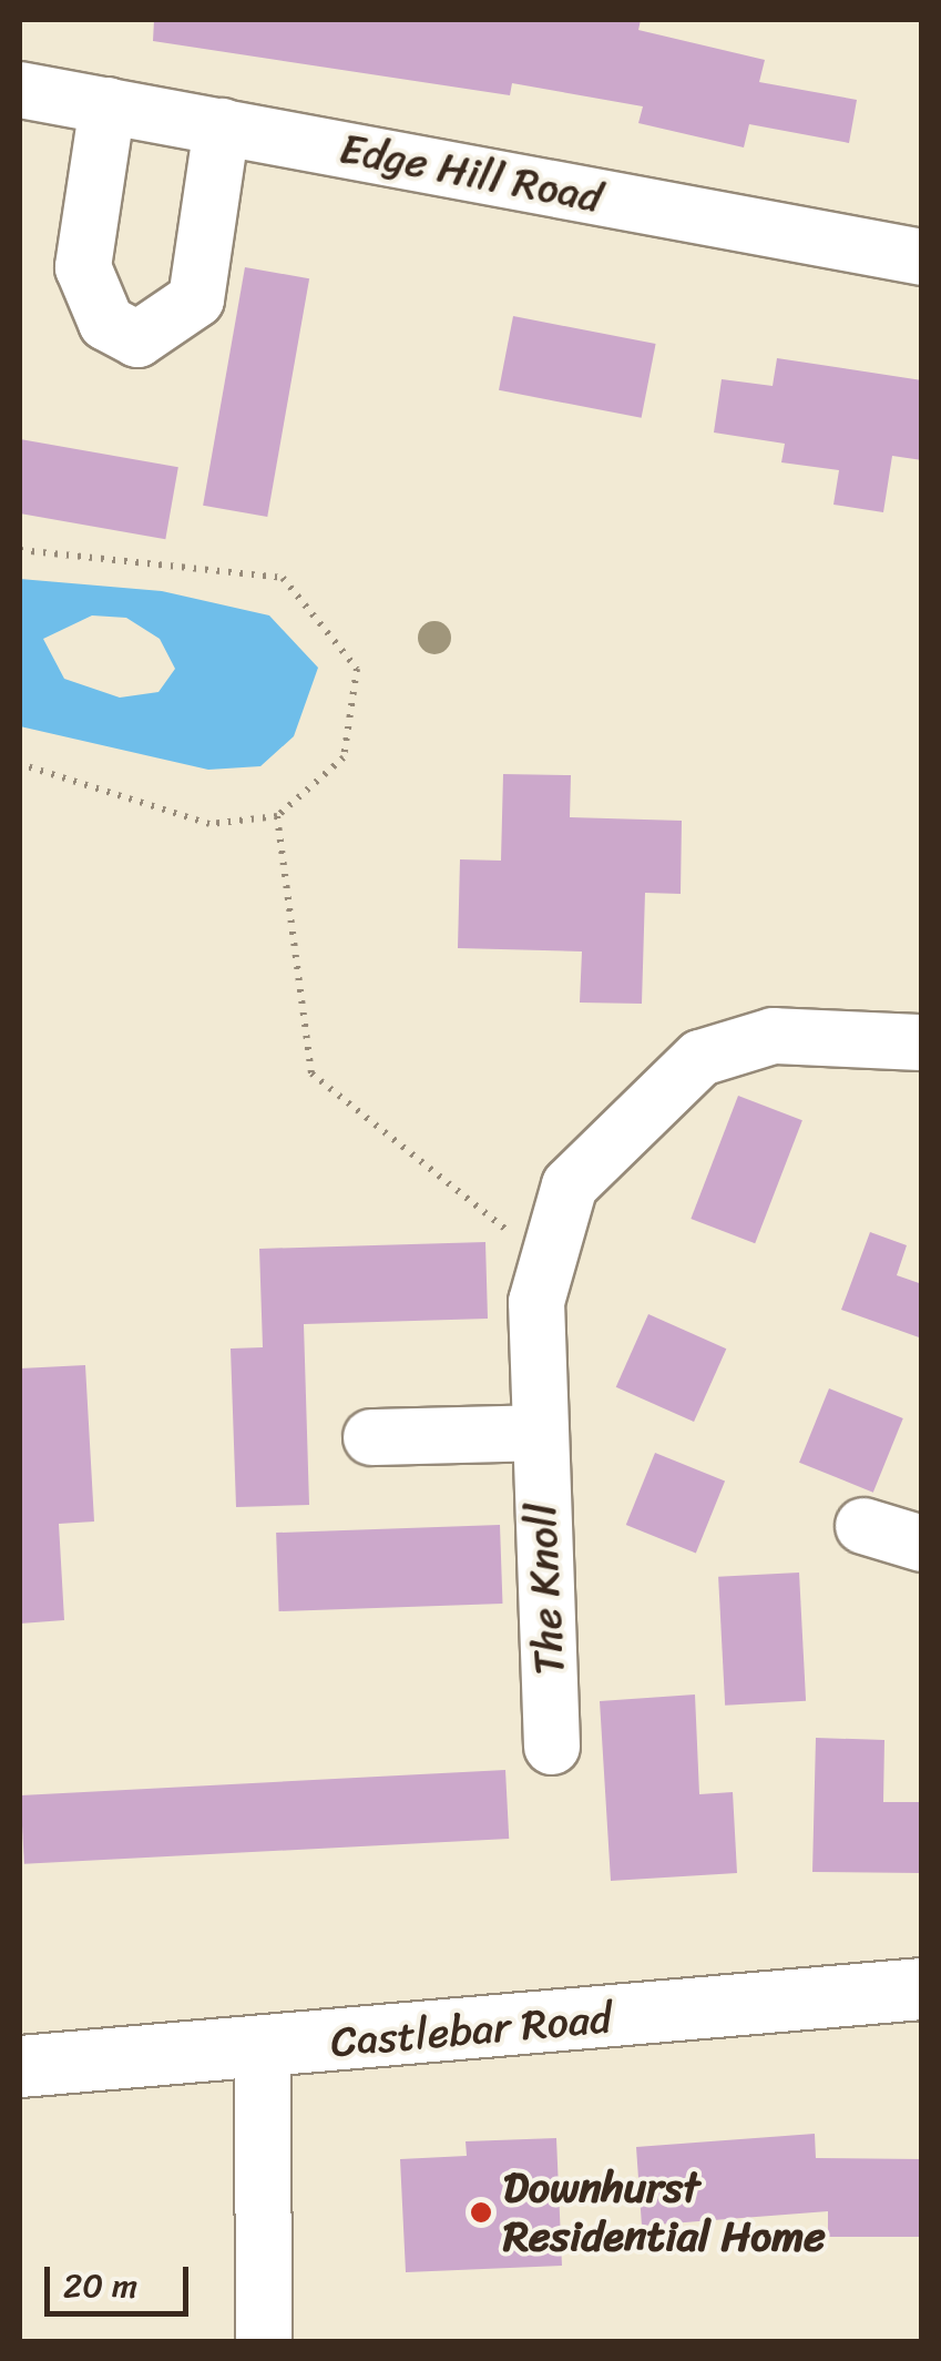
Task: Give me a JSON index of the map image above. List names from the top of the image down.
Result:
{
  "streets": {
    "main road": ["Castlebar Road"],
    "street": ["Edge Hill Road", "The Knoll"]
  },
  "places": ["Downhurst Residential Home"],
  "scale_bar": "20 m"
}
